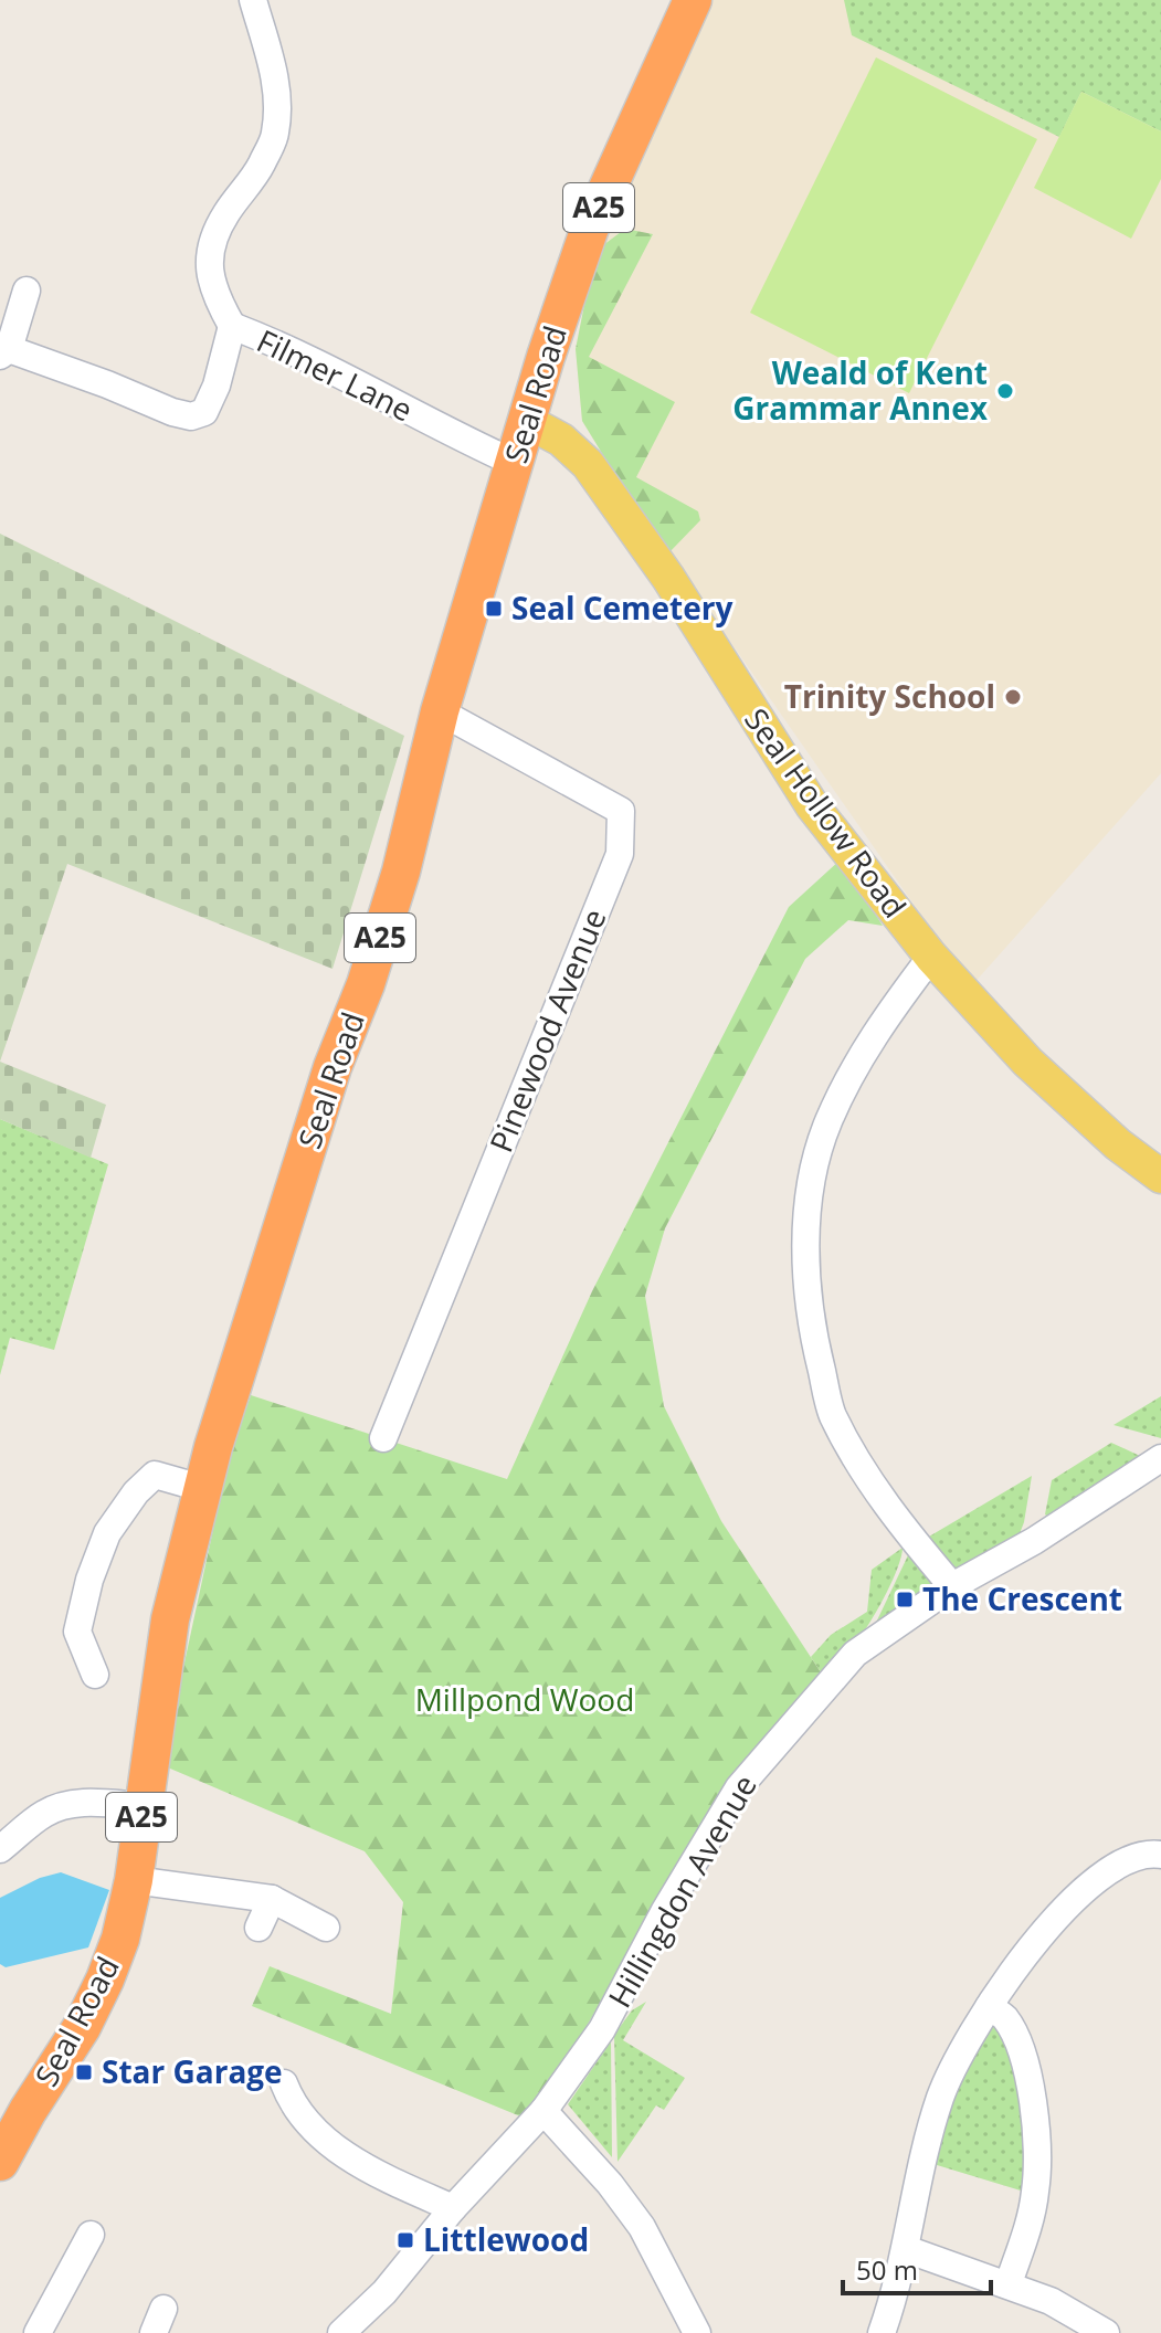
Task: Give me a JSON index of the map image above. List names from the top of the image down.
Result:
{
  "streets": {
    "highway": ["A25", "Seal Road"],
    "main road": ["Seal Hollow Road"],
    "street": ["Filmer Lane", "Pinewood Avenue", "Hillingdon Avenue"]
  },
  "crossings": [
    ["Filmer Lane", "Seal Road"],
    ["Seal Road", "Seal Hollow Road"],
    ["Seal Road", "Pinewood Avenue"]
  ],
  "parks": ["Millpond Wood"],
  "places": {
    "other": ["Weald of Kent Grammar Annex", "Trinity School"],
    "transit": [
      "Seal Cemetery",
      "The Crescent",
      "Star Garage",
      "Littlewood"
    ]
  },
  "scale_bar": "50 m"
}
